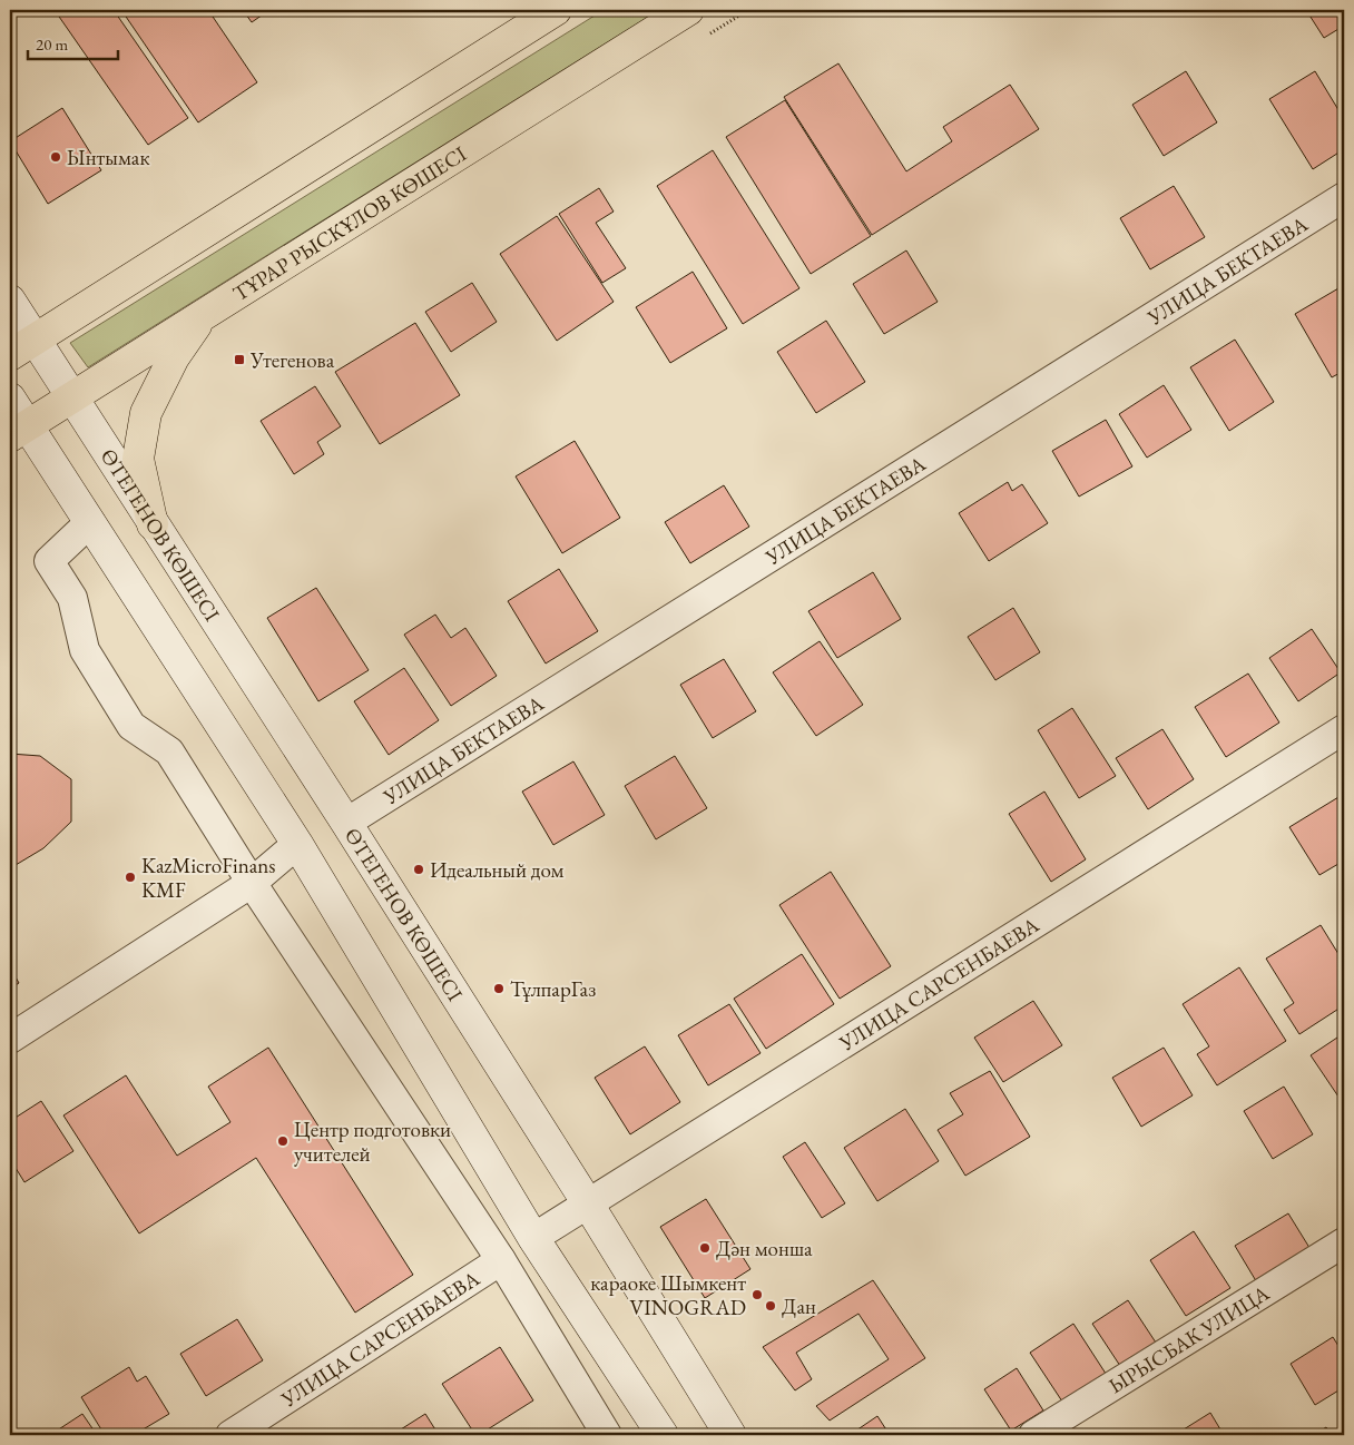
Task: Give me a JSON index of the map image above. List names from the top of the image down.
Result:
{
  "streets": {
    "main road": ["ТҰРАР РЫСКҰЛОВ КӨШЕСІ", "ӨТЕГЕНОВ КӨШЕСІ"],
    "street": ["УЛИЦА БЕКТАЕВА", "УЛИЦА САРСЕНБАЕВА", "ЫРЫСБАК УЛИЦА"]
  },
  "crossings": [
    ["ТҰРАР РЫСКҰЛОВ КӨШЕСІ", "ӨТЕГЕНОВ КӨШЕСІ"],
    ["УЛИЦА БЕКТАЕВА", "ӨТЕГЕНОВ КӨШЕСІ"],
    ["ӨТЕГЕНОВ КӨШЕСІ", "УЛИЦА САРСЕНБАЕВА"]
  ],
  "places": {
    "other": [
      "Ынтымак",
      "Идеальный дом",
      "KazMicroFinans KMF",
      "ТұлпарГаз",
      "Центр подготовки учителей",
      "Дән монша",
      "караоке Шымкент VINOGRAD",
      "Дан"
    ],
    "transit": ["Утегенова"]
  },
  "scale_bar": "20 m"
}
